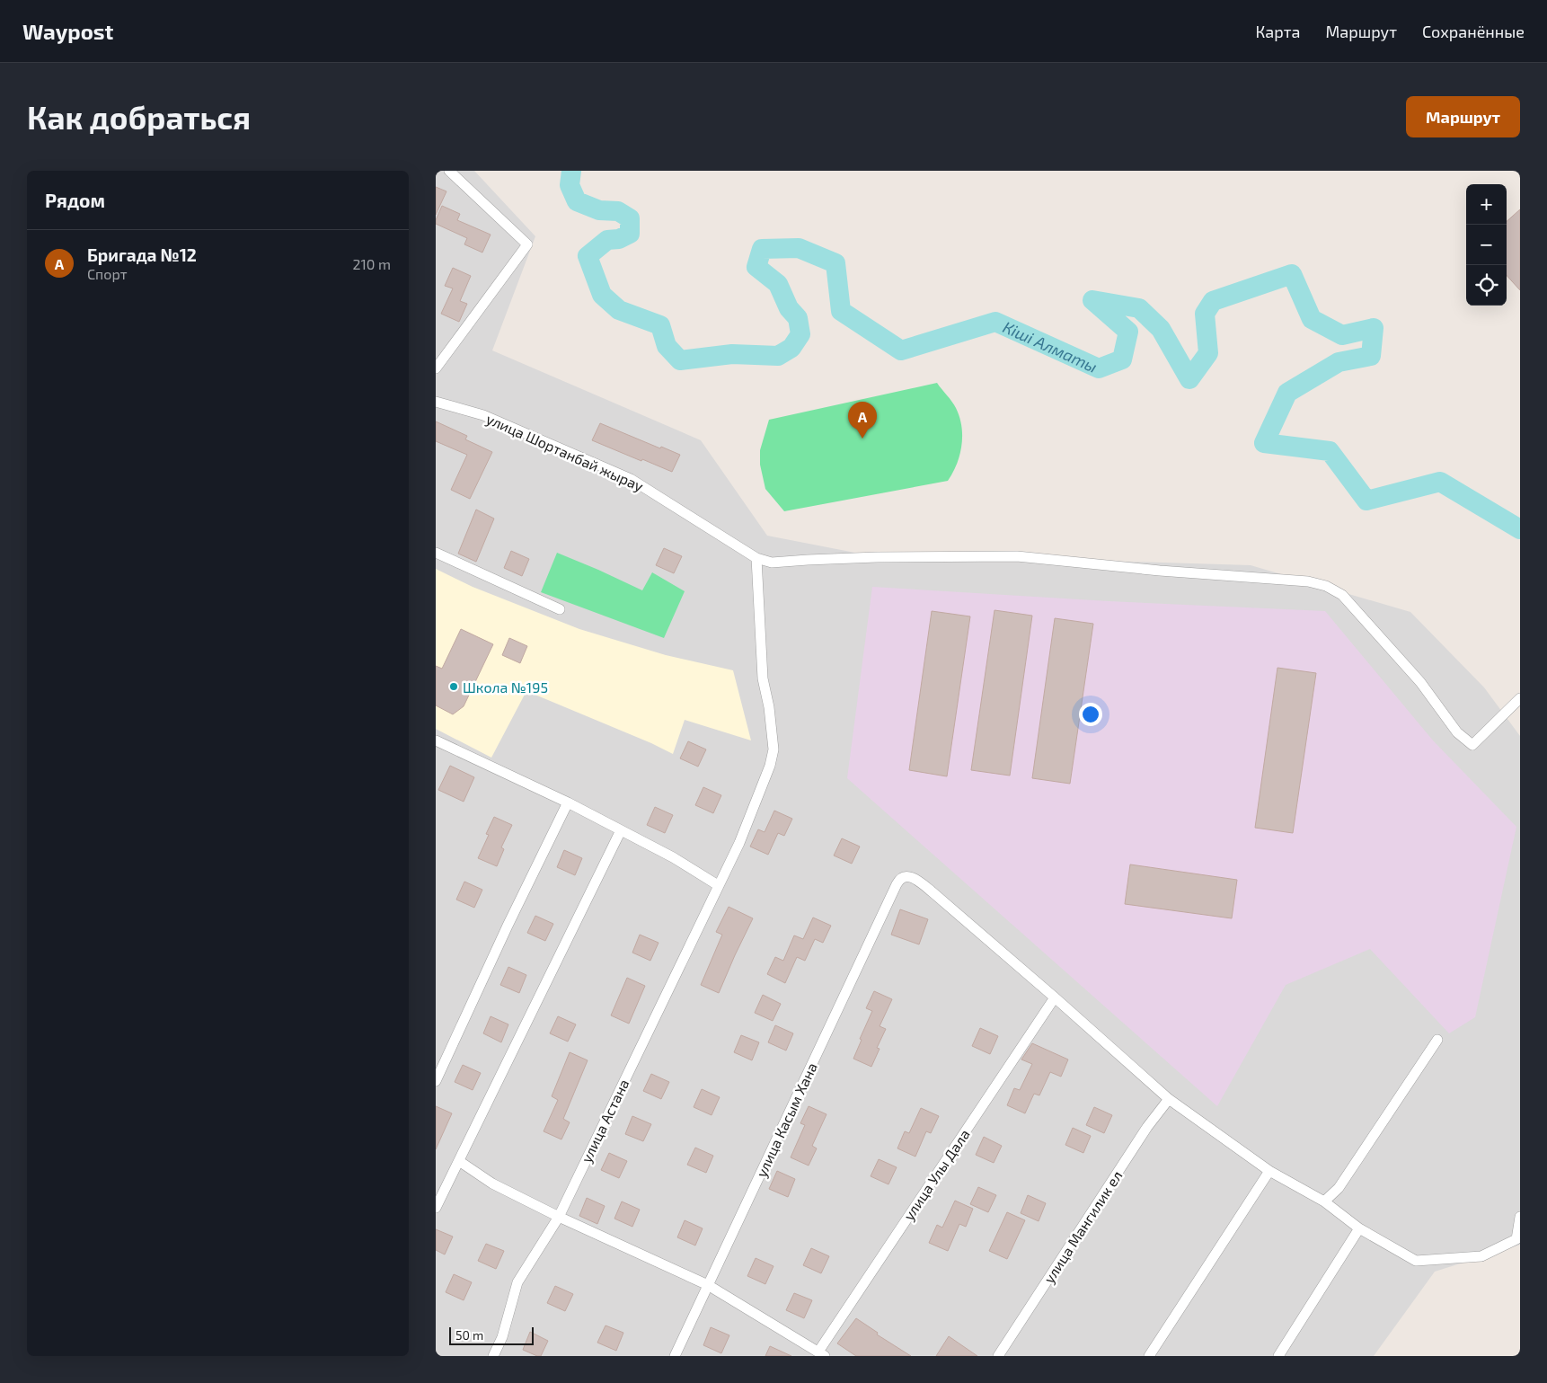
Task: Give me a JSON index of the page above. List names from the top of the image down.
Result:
{
  "streets": {
    "street": [
      "улица Шортанбай жырау",
      "улица Касым Хана",
      "улица Астана",
      "улица Улы Дала",
      "улица Мангилик ел"
    ]
  },
  "crossings": [
    ["улица Шортанбай жырау", "улица Астана"],
    ["улица Касым Хана", "улица Улы Дала"]
  ],
  "water": ["Кіші Алматы"],
  "places": ["Школа №195"],
  "scale_bar": "50 m",
  "page": {
    "header": "Waypost",
    "nav": ["Карта", "Маршрут", "Сохранённые"],
    "buttons": "Маршрут",
    "title": "Как добраться",
    "heading": "Рядом",
    "map_buttons": ["+", "−"],
    "list": [
      {
        "mark": "A",
        "name": "Бригада №12",
        "note": "Спорт",
        "value": "210 m"
      }
    ],
    "pins": "A",
    "scale": "50 m"
  }
}
